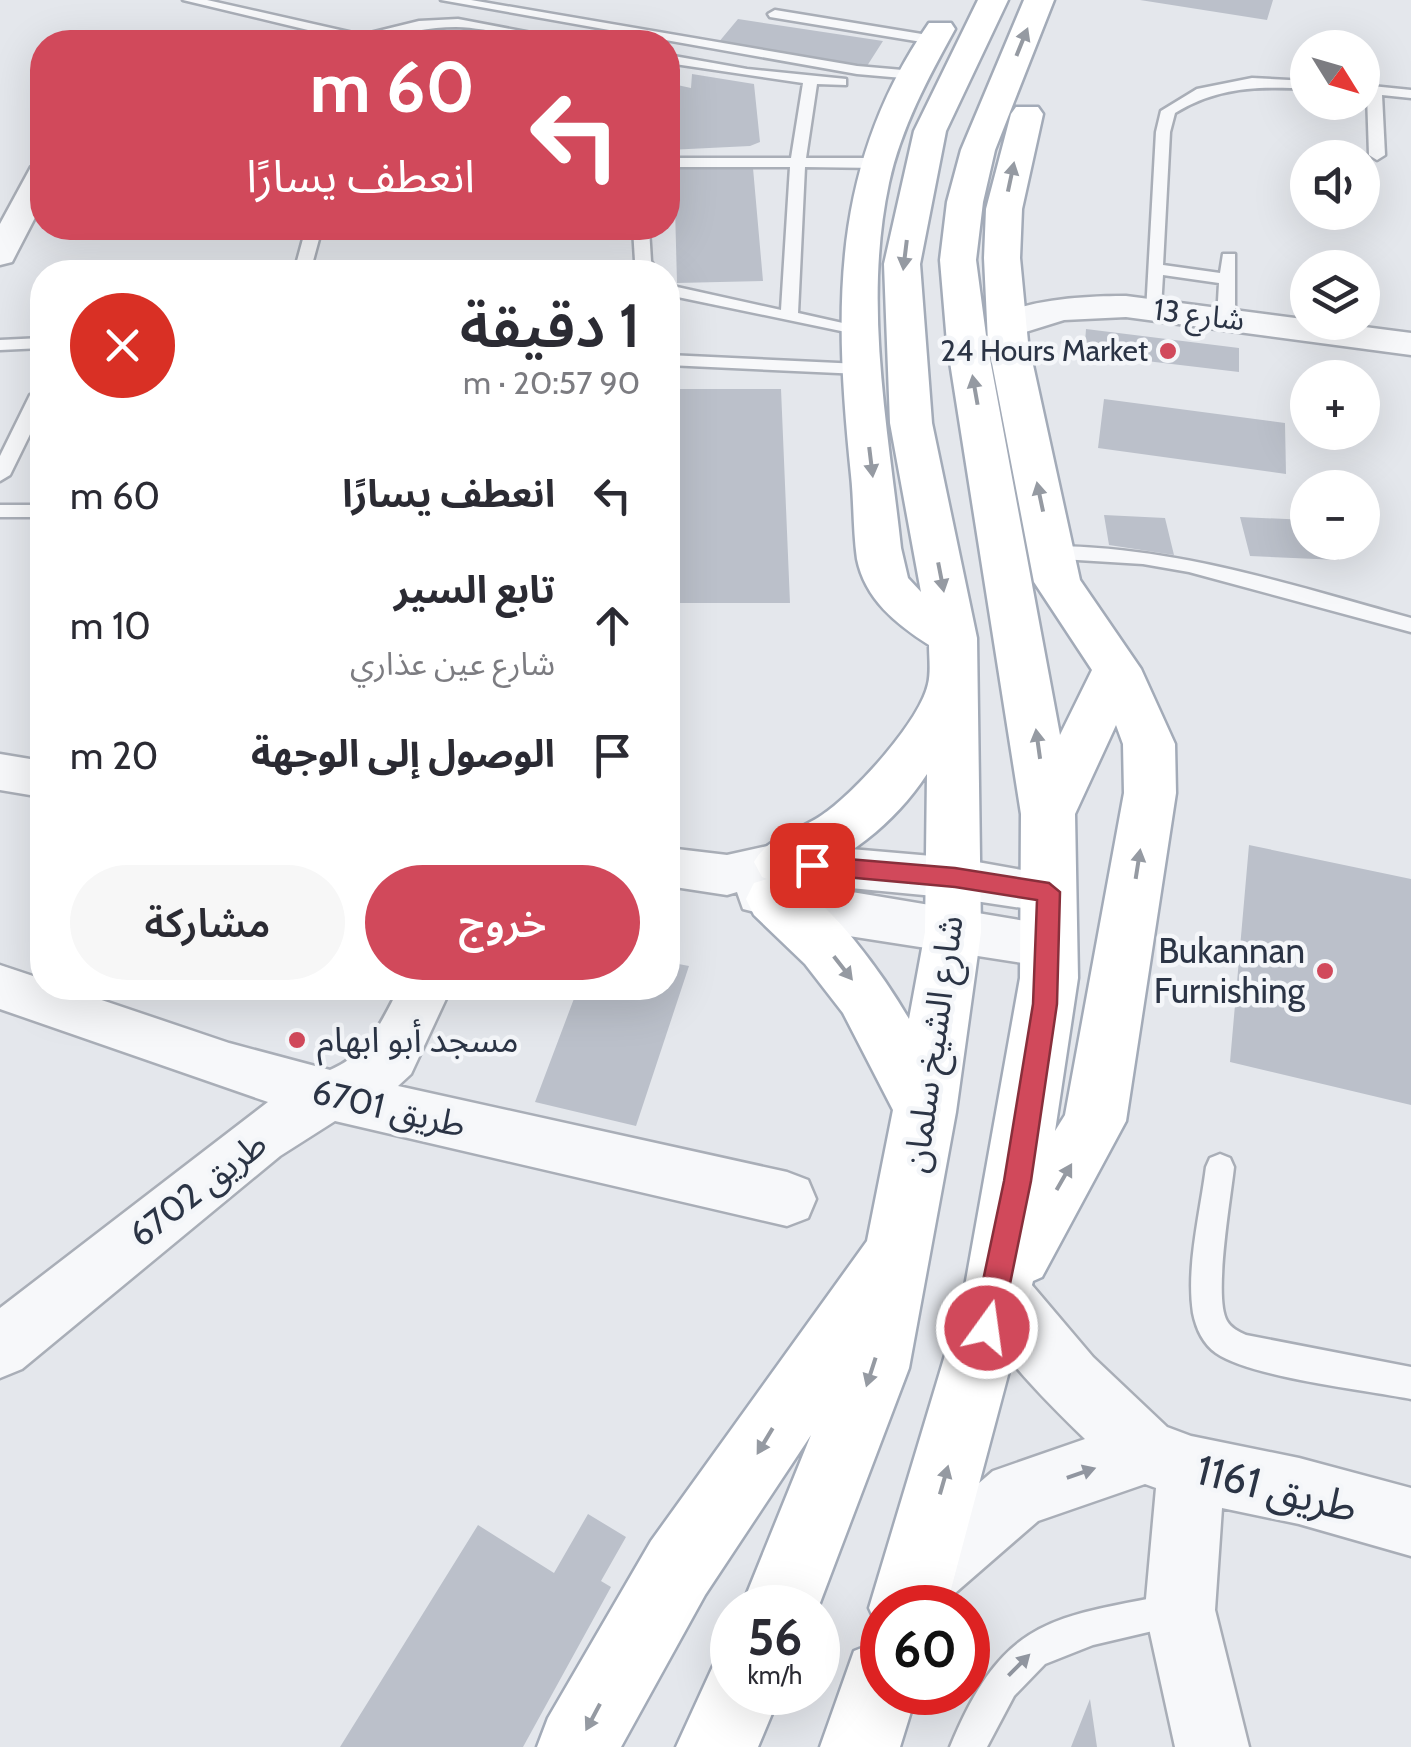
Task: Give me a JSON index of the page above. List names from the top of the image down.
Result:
{
  "streets": {
    "main road": ["شارع الشيخ سلمان"],
    "street": [
      "شارع 13",
      "طريق 6701",
      "طريق 6702",
      "طريق 1161"
    ]
  },
  "crossings": [
    ["طريق 6701", "طريق 6702"]
  ],
  "places": ["24 Hours Market", "Bukannan Furnishing", "مسجد أبو ابهام"],
  "north": "bottom right",
  "page": {
    "map_buttons": ["+", "−"],
    "turn": ["60 m", "انعطف يسارًا"],
    "heading": ["1 دقيقة", "90 m · 20:57"],
    "list": [
      {
        "name": "انعطف يسارًا",
        "value": "60 m"
      },
      {
        "name": "تابع السير",
        "note": "شارع عين عذاري",
        "value": "10 m"
      },
      {
        "name": "الوصول إلى الوجهة",
        "value": "20 m"
      }
    ],
    "buttons": ["خروج", "مشاركة"],
    "speed": "56 km/h",
    "limit": "60"
  }
}
